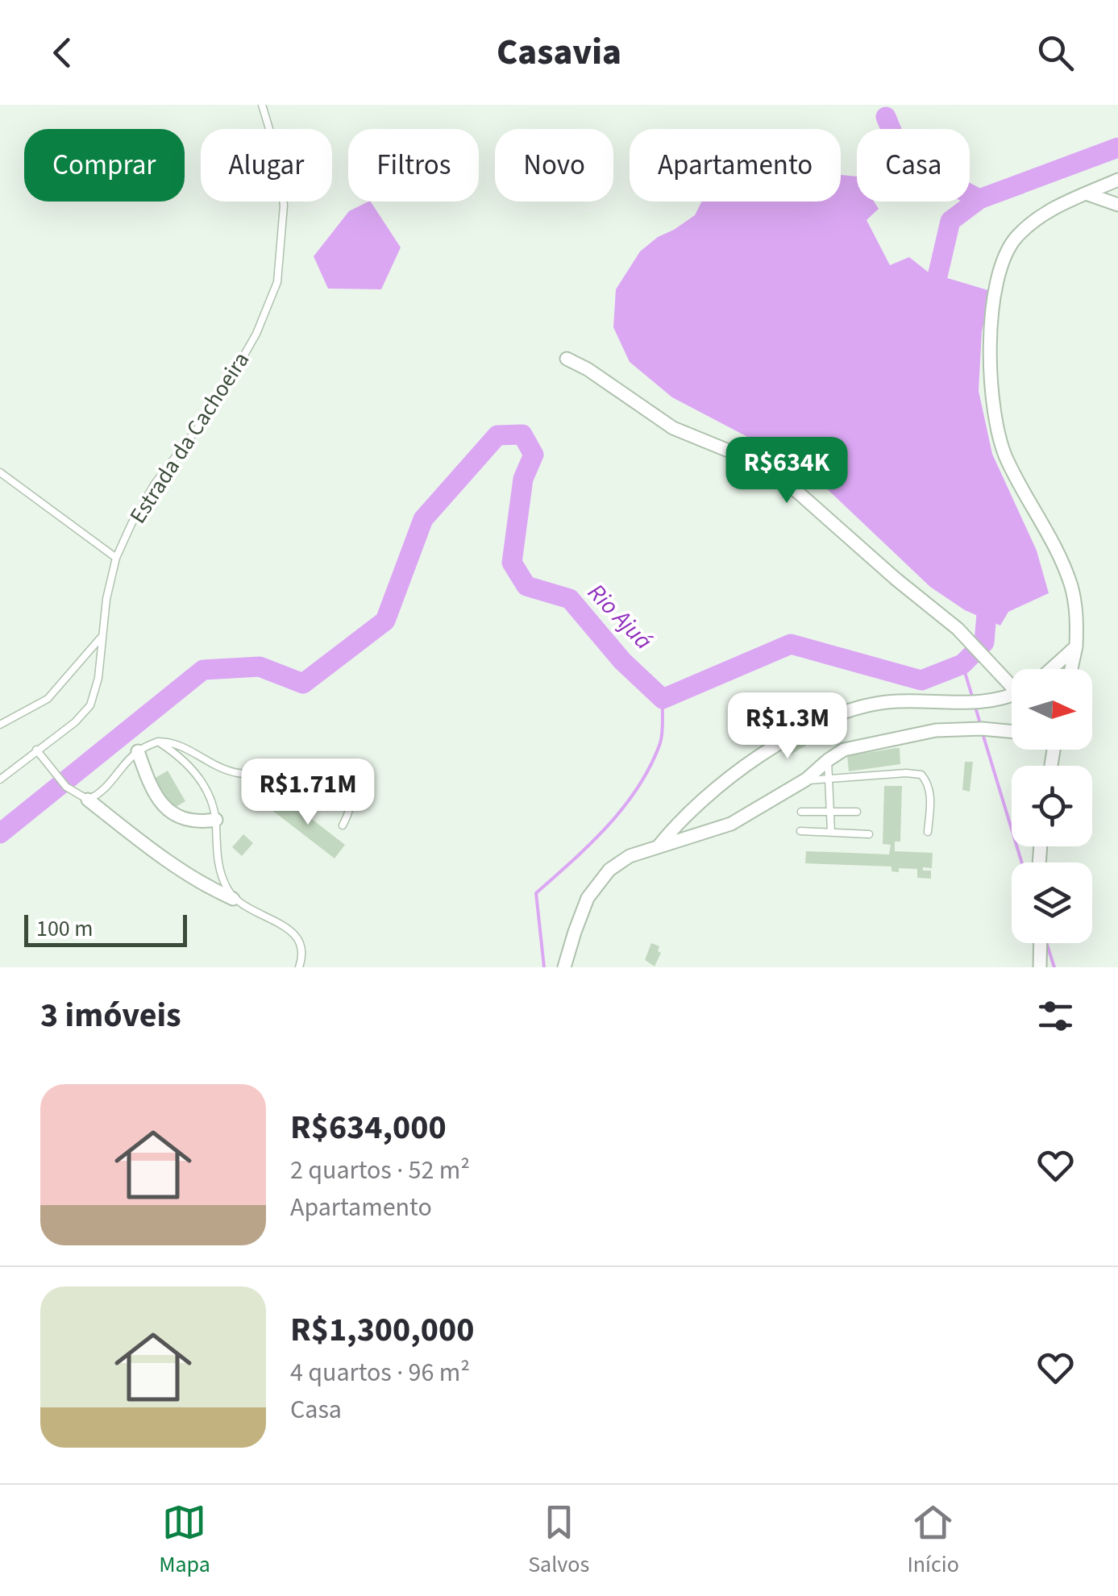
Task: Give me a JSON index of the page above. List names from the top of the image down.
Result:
{
  "streets": {
    "lane": ["Estrada da Cachoeira"]
  },
  "water": ["Rio Ajuá"],
  "scale_bar": "100 m",
  "north": "right",
  "page": {
    "header": "Casavia",
    "chip": [
      "Comprar",
      "Alugar",
      "Filtros",
      "Novo",
      "Apartamento",
      "Casa"
    ],
    "price": ["R$634K", "R$1.3M", "R$1.71M"],
    "scale": "100 m",
    "heading": "3 imóveis",
    "list": [
      {
        "name": "R$634,000",
        "note": "2 quartos · 52 m² · Apartamento"
      },
      {
        "name": "R$1,300,000",
        "note": "4 quartos · 96 m² · Casa"
      }
    ],
    "tabs": ["Mapa", "Salvos", "Início"]
  }
}
